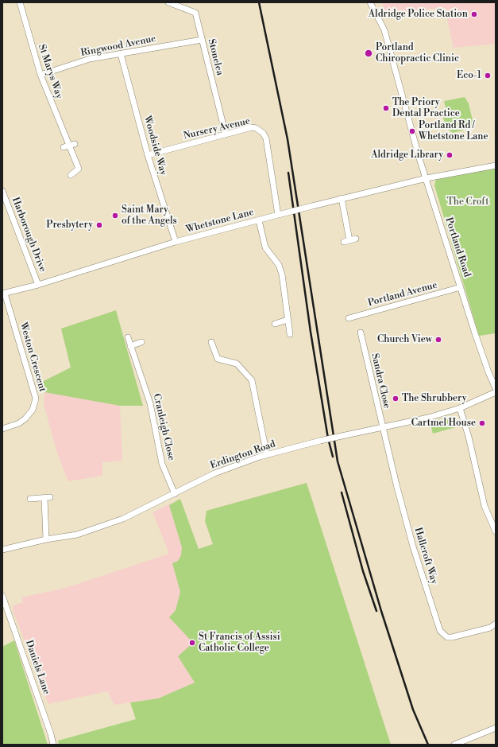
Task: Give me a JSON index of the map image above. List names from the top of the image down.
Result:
{
  "streets": {
    "street": [
      "Ringwood Avenue",
      "Stonelea",
      "St Marys Way",
      "Nursery Avenue",
      "Woodside Way",
      "Whetstone Lane",
      "Harborough Drive",
      "Portland Road",
      "Portland Avenue",
      "Weston Crescent",
      "Sandra Close",
      "Cranleigh Close",
      "Erdington Road",
      "Hallcroft Way",
      "Daniels Lane"
    ]
  },
  "crossings": [
    ["Ringwood Avenue", "Stonelea"],
    ["Ringwood Avenue", "St Marys Way"],
    ["Ringwood Avenue", "Woodside Way"],
    ["Stonelea", "Nursery Avenue"],
    ["Nursery Avenue", "Woodside Way"],
    ["Nursery Avenue", "Whetstone Lane"],
    ["Woodside Way", "Whetstone Lane"],
    ["Whetstone Lane", "Harborough Drive"],
    ["Whetstone Lane", "Portland Road"],
    ["Whetstone Lane", "Weston Crescent"],
    ["Portland Road", "Portland Avenue"],
    ["Sandra Close", "Erdington Road"],
    ["Sandra Close", "Hallcroft Way"],
    ["Cranleigh Close", "Erdington Road"],
    ["Erdington Road", "Hallcroft Way"]
  ],
  "parks": ["The Croft"],
  "places": [
    "Aldridge Police Station",
    "Portland Chiropractic Clinic",
    "Eco-1",
    "The Priory Dental Practice",
    "Portland Rd / Whetstone Lane",
    "Aldridge Library",
    "Saint Mary of the Angels",
    "Presbytery",
    "Church View",
    "The Shrubbery",
    "Cartmel House",
    "St Francis of Assisi Catholic College"
  ]
}
